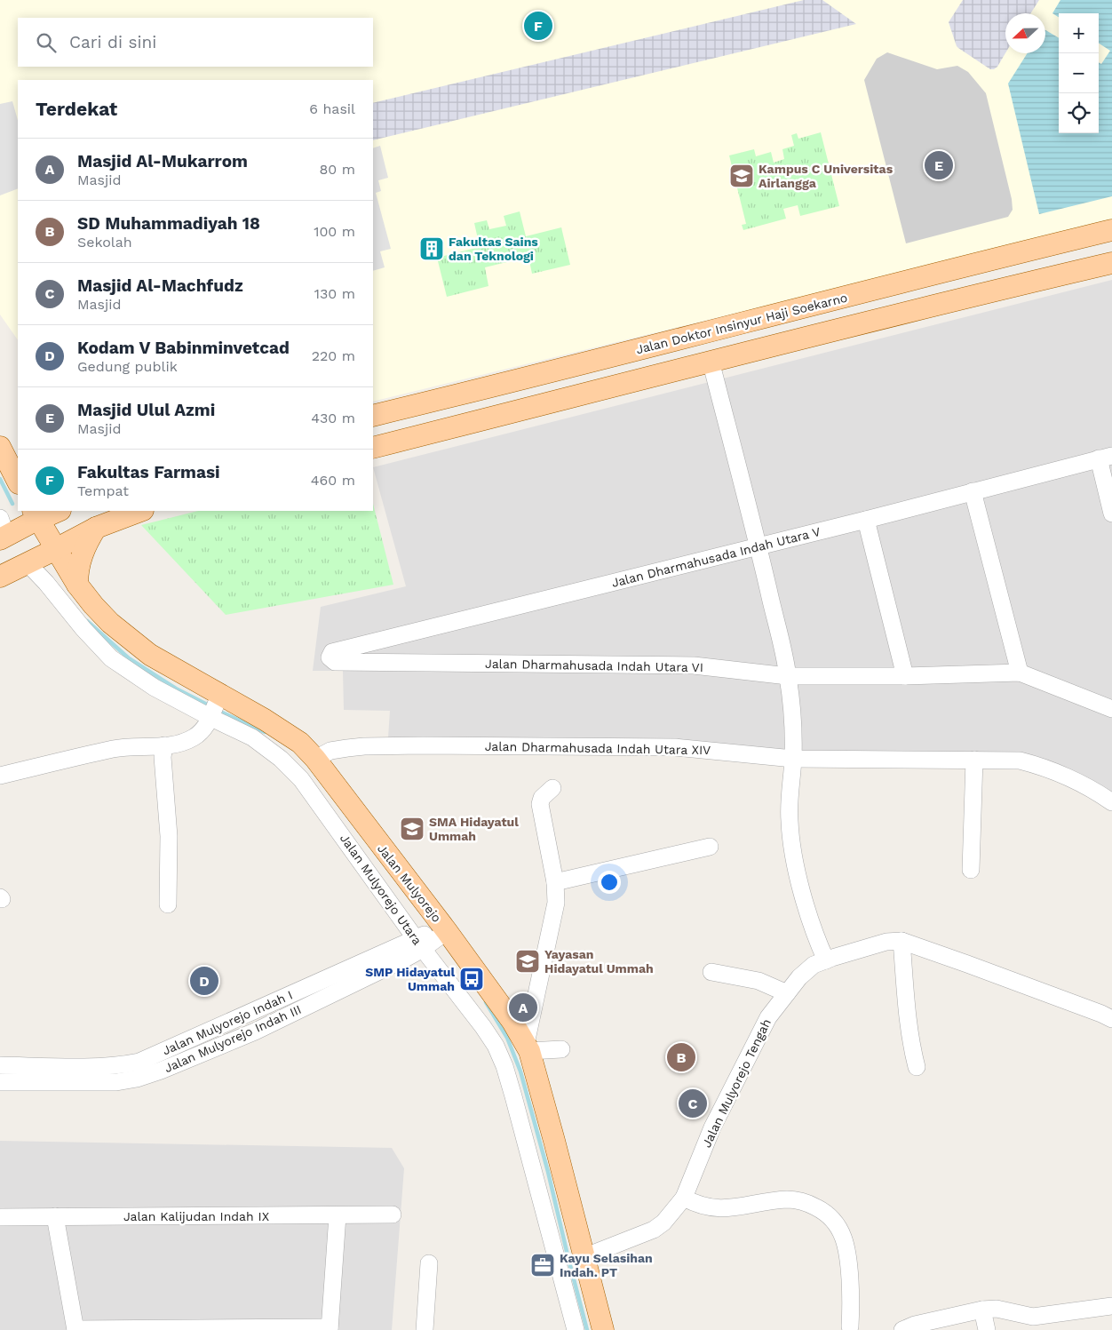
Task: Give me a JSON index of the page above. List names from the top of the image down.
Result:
{
  "streets": {
    "main road": ["Jalan Doktor Insinyur Haji Soekarno", "Jalan Mulyorejo"],
    "street": [
      "Jalan Dharmahusada Indah Utara V",
      "Jalan Dharmahusada Indah Utara VI",
      "Jalan Dharmahusada Indah Utara XIV",
      "Jalan Mulyorejo Utara",
      "Jalan Mulyorejo Indah I",
      "Jalan Mulyorejo Indah III",
      "Jalan Mulyorejo Tengah",
      "Jalan Kalijudan Indah IX"
    ]
  },
  "crossings": [
    ["Jalan Dharmahusada Indah Utara V", "Jalan Dharmahusada Indah Utara VI"],
    ["Jalan Dharmahusada Indah Utara XIV", "Jalan Mulyorejo"],
    ["Jalan Mulyorejo", "Jalan Mulyorejo Utara"],
    ["Jalan Mulyorejo", "Jalan Mulyorejo Indah I"],
    ["Jalan Mulyorejo", "Jalan Mulyorejo Indah III"],
    ["Jalan Mulyorejo", "Jalan Mulyorejo Tengah"],
    ["Jalan Mulyorejo Utara", "Jalan Mulyorejo Indah I"],
    ["Jalan Mulyorejo Utara", "Jalan Mulyorejo Indah III"],
    ["Jalan Mulyorejo Utara", "Jalan Mulyorejo Tengah"],
    ["Jalan Mulyorejo Indah I", "Jalan Mulyorejo Indah III"]
  ],
  "places": {
    "school or university": ["Kampus C Universitas Airlangga", "SMA Hidayatul Ummah", "Yayasan Hidayatul Ummah"],
    "building": ["Fakultas Sains dan Teknologi"],
    "bus stop": ["SMP Hidayatul Ummah"],
    "office": ["Kayu Selasihan Indah. PT"]
  },
  "north": "left",
  "page": {
    "pins": [
      "F",
      "E",
      "D",
      "A",
      "B",
      "C"
    ],
    "map_buttons": ["+", "−"],
    "search": "Cari di sini",
    "heading": ["Terdekat", "6 hasil"],
    "list": [
      {
        "mark": "A",
        "name": "Masjid Al-Mukarrom",
        "note": "Masjid",
        "value": "80 m"
      },
      {
        "mark": "B",
        "name": "SD Muhammadiyah 18",
        "note": "Sekolah",
        "value": "100 m"
      },
      {
        "mark": "C",
        "name": "Masjid Al-Machfudz",
        "note": "Masjid",
        "value": "130 m"
      },
      {
        "mark": "D",
        "name": "Kodam V Babinminvetcad",
        "note": "Gedung publik",
        "value": "220 m"
      },
      {
        "mark": "E",
        "name": "Masjid Ulul Azmi",
        "note": "Masjid",
        "value": "430 m"
      },
      {
        "mark": "F",
        "name": "Fakultas Farmasi",
        "note": "Tempat",
        "value": "460 m"
      }
    ]
  }
}
